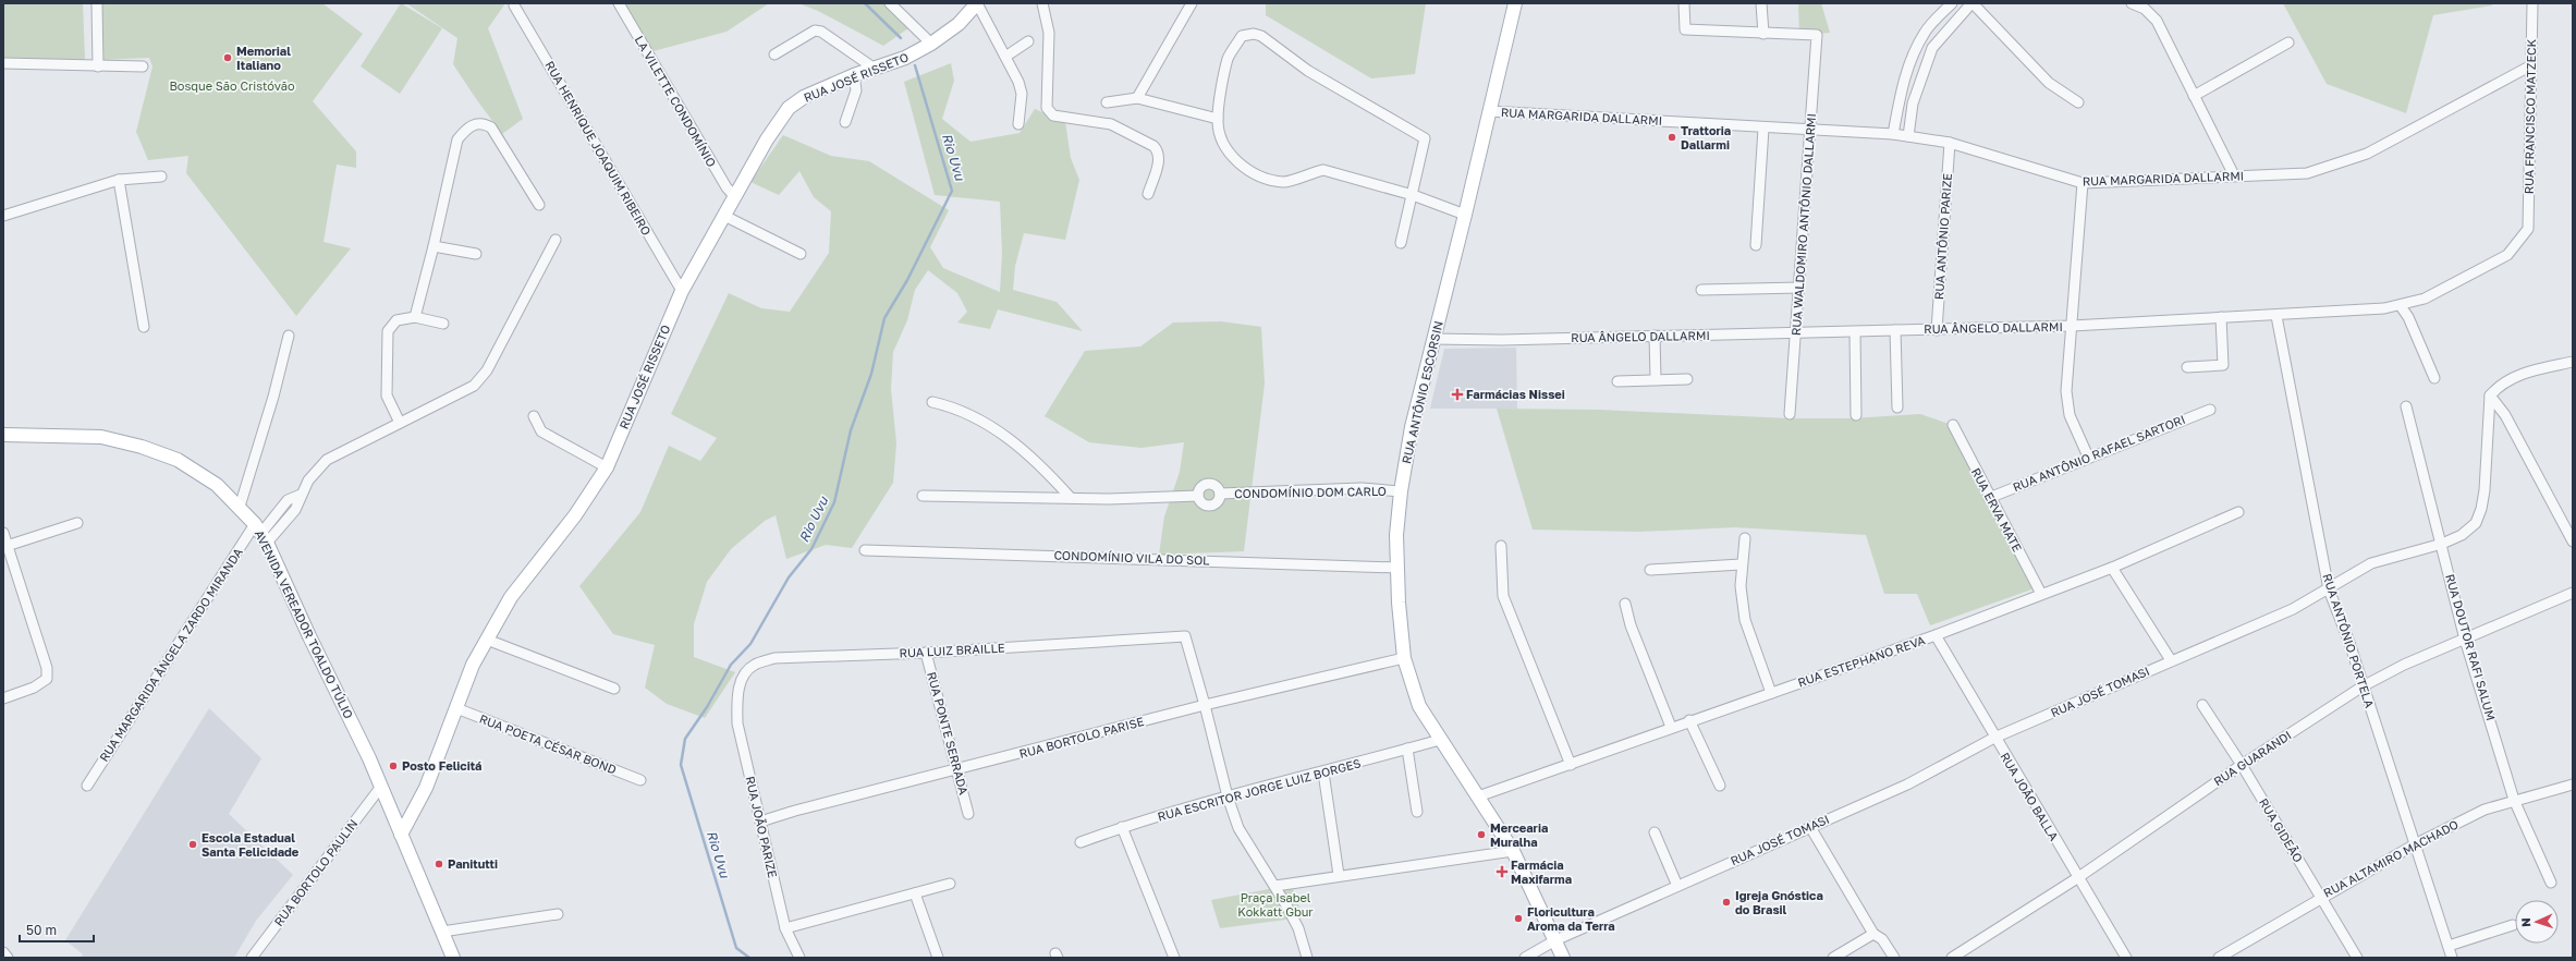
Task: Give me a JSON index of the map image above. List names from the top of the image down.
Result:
{
  "streets": {
    "main road": ["RUA JOSÉ RISSETO", "RUA ANTÔNIO ESCORSIN", "AVENIDA VEREADOR TOALDO TÚLIO"],
    "street": [
      "LA VILETTE CONDOMÍNIO",
      "RUA MARGARIDA DALLARMI",
      "RUA FRANCISCO MATZECK",
      "RUA HENRIQUE JOAQUIM RIBEIRO",
      "RUA WALDOMIRO ANTÔNIO DALLARMI",
      "RUA ANTÔNIO PARIZE",
      "RUA ÂNGELO DALLARMI",
      "RUA ANTÔNIO RAFAEL SARTORI",
      "CONDOMÍNIO DOM CARLO",
      "RUA ERVA MATE",
      "CONDOMÍNIO VILA DO SOL",
      "RUA ANTÔNIO PORTELA",
      "RUA DOUTOR RAFI SALUM",
      "RUA LUIZ BRAILLE",
      "RUA MARGARIDA ÂNGELA ZARDO MIRANDA",
      "RUA ESTEPHANO REVA",
      "RUA JOSÉ TOMASI",
      "RUA PONTE SERRADA",
      "RUA BORTOLO PARISE",
      "RUA POETA CÉSAR BOND",
      "RUA GUARANDI",
      "RUA ESCRITOR JORGE LUIZ BORGES",
      "RUA JOÃO BALLA",
      "RUA JOÃO PARIZE",
      "RUA GIDEÃO",
      "RUA ALTAMIRO MACHADO",
      "RUA BORTOLO PAULIN"
    ]
  },
  "crossings": [
    ["RUA JOSÉ RISSETO", "LA VILETTE CONDOMÍNIO"],
    ["RUA JOSÉ RISSETO", "RUA HENRIQUE JOAQUIM RIBEIRO"],
    ["RUA JOSÉ RISSETO", "AVENIDA VEREADOR TOALDO TÚLIO"],
    ["RUA JOSÉ RISSETO", "RUA POETA CÉSAR BOND"],
    ["RUA MARGARIDA DALLARMI", "RUA FRANCISCO MATZECK"],
    ["RUA MARGARIDA DALLARMI", "RUA WALDOMIRO ANTÔNIO DALLARMI"],
    ["RUA MARGARIDA DALLARMI", "RUA ANTÔNIO PARIZE"],
    ["RUA MARGARIDA DALLARMI", "RUA ANTÔNIO ESCORSIN"],
    ["RUA FRANCISCO MATZECK", "RUA ÂNGELO DALLARMI"],
    ["RUA WALDOMIRO ANTÔNIO DALLARMI", "RUA ÂNGELO DALLARMI"],
    ["RUA ANTÔNIO PARIZE", "RUA ÂNGELO DALLARMI"],
    ["RUA ÂNGELO DALLARMI", "RUA ANTÔNIO ESCORSIN"],
    ["RUA ÂNGELO DALLARMI", "RUA ANTÔNIO PORTELA"],
    ["RUA ANTÔNIO ESCORSIN", "CONDOMÍNIO DOM CARLO"],
    ["RUA ANTÔNIO ESCORSIN", "CONDOMÍNIO VILA DO SOL"],
    ["RUA ANTÔNIO ESCORSIN", "RUA ESTEPHANO REVA"],
    ["RUA ANTÔNIO ESCORSIN", "RUA JOSÉ TOMASI"],
    ["RUA ANTÔNIO ESCORSIN", "RUA BORTOLO PARISE"],
    ["RUA ANTÔNIO ESCORSIN", "RUA ESCRITOR JORGE LUIZ BORGES"],
    ["RUA ANTÔNIO RAFAEL SARTORI", "RUA ERVA MATE"],
    ["RUA ERVA MATE", "RUA ESTEPHANO REVA"],
    ["AVENIDA VEREADOR TOALDO TÚLIO", "RUA MARGARIDA ÂNGELA ZARDO MIRANDA"],
    ["AVENIDA VEREADOR TOALDO TÚLIO", "RUA BORTOLO PAULIN"],
    ["RUA ANTÔNIO PORTELA", "RUA JOSÉ TOMASI"],
    ["RUA ANTÔNIO PORTELA", "RUA GUARANDI"],
    ["RUA ANTÔNIO PORTELA", "RUA ALTAMIRO MACHADO"],
    ["RUA DOUTOR RAFI SALUM", "RUA JOSÉ TOMASI"],
    ["RUA DOUTOR RAFI SALUM", "RUA GUARANDI"],
    ["RUA DOUTOR RAFI SALUM", "RUA ALTAMIRO MACHADO"],
    ["RUA LUIZ BRAILLE", "RUA PONTE SERRADA"],
    ["RUA LUIZ BRAILLE", "RUA BORTOLO PARISE"],
    ["RUA LUIZ BRAILLE", "RUA JOÃO PARIZE"],
    ["RUA ESTEPHANO REVA", "RUA JOÃO BALLA"],
    ["RUA JOSÉ TOMASI", "RUA JOÃO BALLA"],
    ["RUA PONTE SERRADA", "RUA BORTOLO PARISE"],
    ["RUA BORTOLO PARISE", "RUA JOÃO PARIZE"],
    ["RUA GUARANDI", "RUA JOÃO BALLA"],
    ["RUA GUARANDI", "RUA GIDEÃO"],
    ["RUA GIDEÃO", "RUA ALTAMIRO MACHADO"]
  ],
  "water": ["Rio Uvu"],
  "parks": ["Bosque São Cristóvão", "Praça Isabel Kokkatt Gbur"],
  "places": {
    "other": [
      "Memorial Italiano",
      "Trattoria Dallarmi",
      "Posto Felicitá",
      "Mercearia Muralha",
      "Escola Estadual Santa Felicidade",
      "Panitutti",
      "Igreja Gnóstica do Brasil",
      "Floricultura Aroma da Terra"
    ],
    "health": ["Farmácias Nissei", "Farmácia Maxifarma"]
  },
  "scale_bar": "50 m",
  "north": "left"
}
